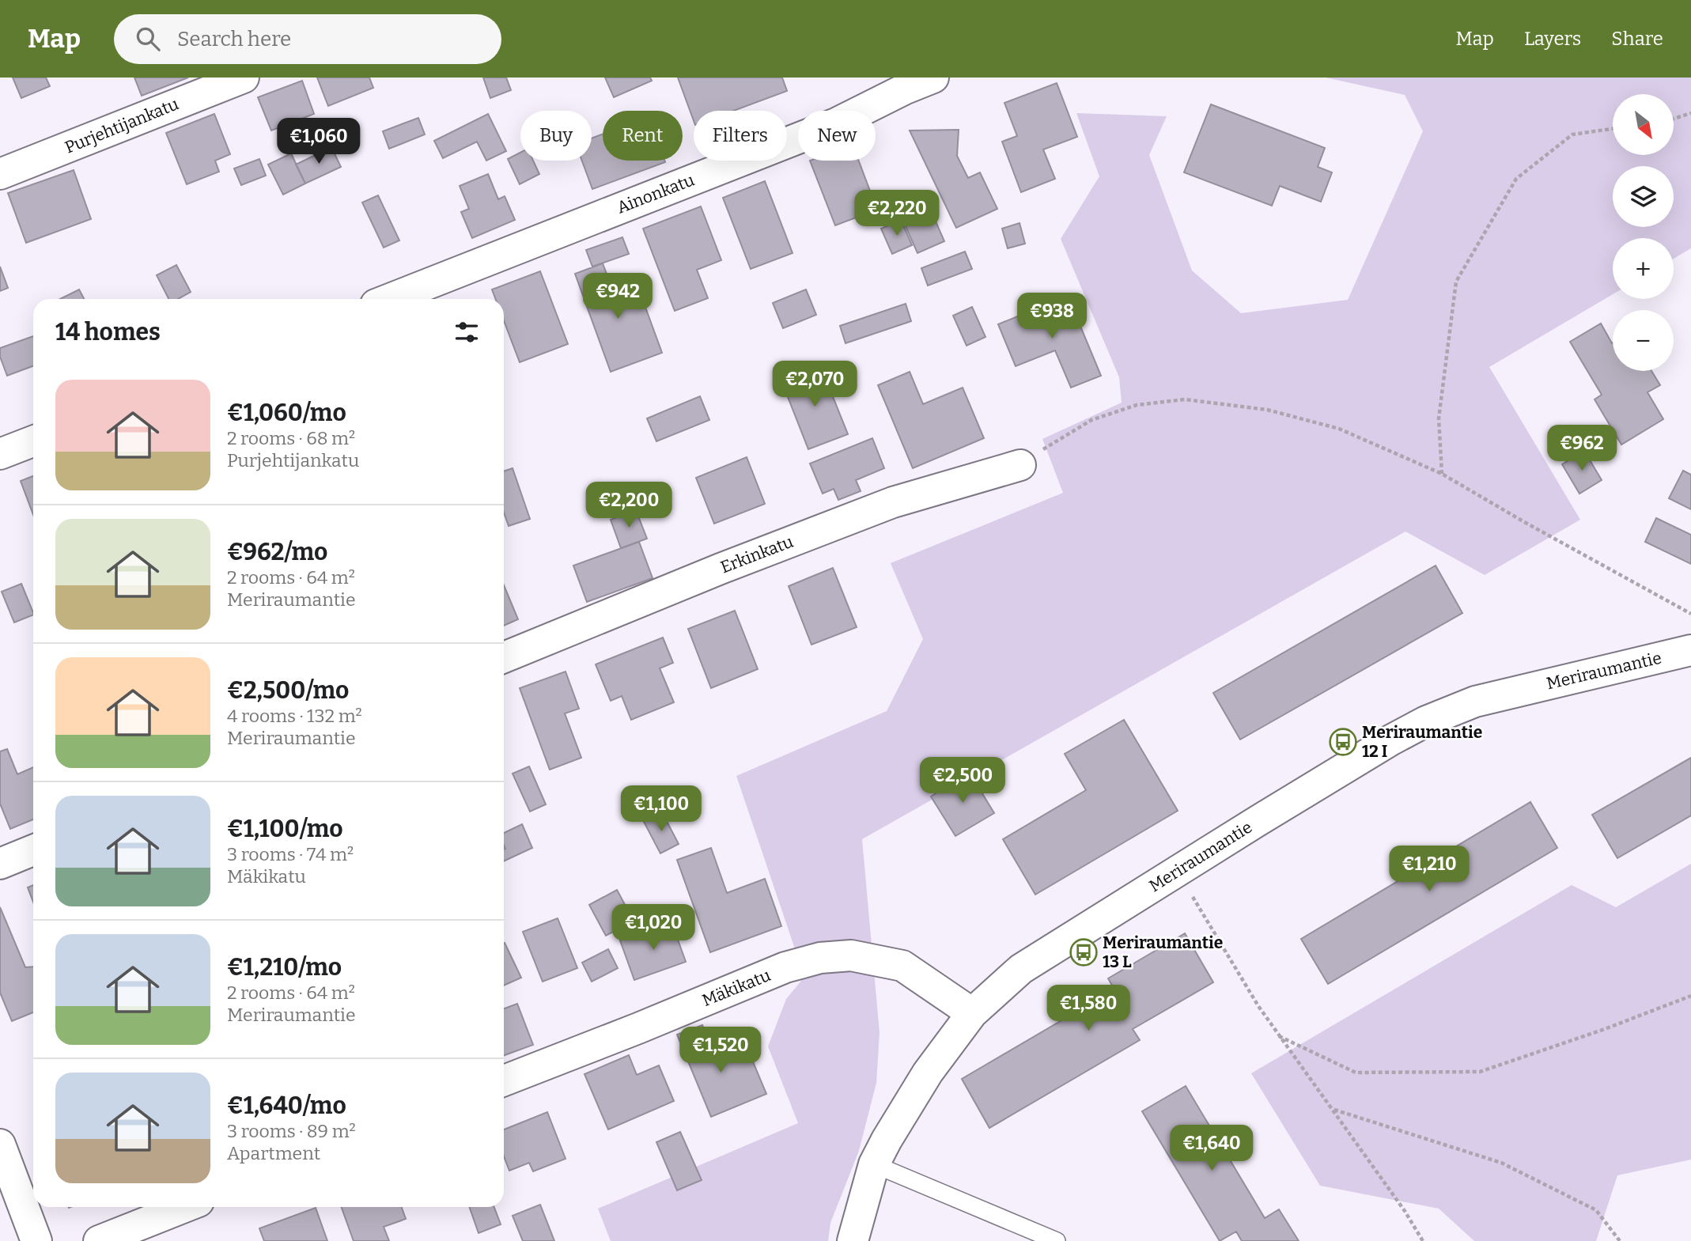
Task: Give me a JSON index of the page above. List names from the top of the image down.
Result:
{
  "streets": {
    "street": [
      "Purjehtijankatu",
      "Ainonkatu",
      "Erkinkatu",
      "Meriraumantie",
      "Mäkikatu"
    ]
  },
  "crossings": [
    ["Meriraumantie", "Mäkikatu"]
  ],
  "places": {
    "bus stop": ["Meriraumantie 12 I", "Meriraumantie 13 L"]
  },
  "north": "bottom right",
  "page": {
    "header": "Map",
    "search": "Search here",
    "nav": ["Map", "Layers", "Share"],
    "map_buttons": ["+", "−"],
    "chip": [
      "Buy",
      "Rent",
      "Filters",
      "New"
    ],
    "price": [
      "€1,060",
      "€2,220",
      "€942",
      "€938",
      "€2,070",
      "€962",
      "€2,200",
      "€2,500",
      "€1,100",
      "€1,210",
      "€1,020",
      "€1,580",
      "€1,520",
      "€1,640"
    ],
    "heading": "14 homes",
    "list": [
      {
        "name": "€1,060/mo",
        "note": "2 rooms · 68 m² · Purjehtijankatu"
      },
      {
        "name": "€962/mo",
        "note": "2 rooms · 64 m² · Meriraumantie"
      },
      {
        "name": "€2,500/mo",
        "note": "4 rooms · 132 m² · Meriraumantie"
      },
      {
        "name": "€1,100/mo",
        "note": "3 rooms · 74 m² · Mäkikatu"
      },
      {
        "name": "€1,210/mo",
        "note": "2 rooms · 64 m² · Meriraumantie"
      },
      {
        "name": "€1,640/mo",
        "note": "3 rooms · 89 m² · Apartment"
      }
    ]
  }
}
